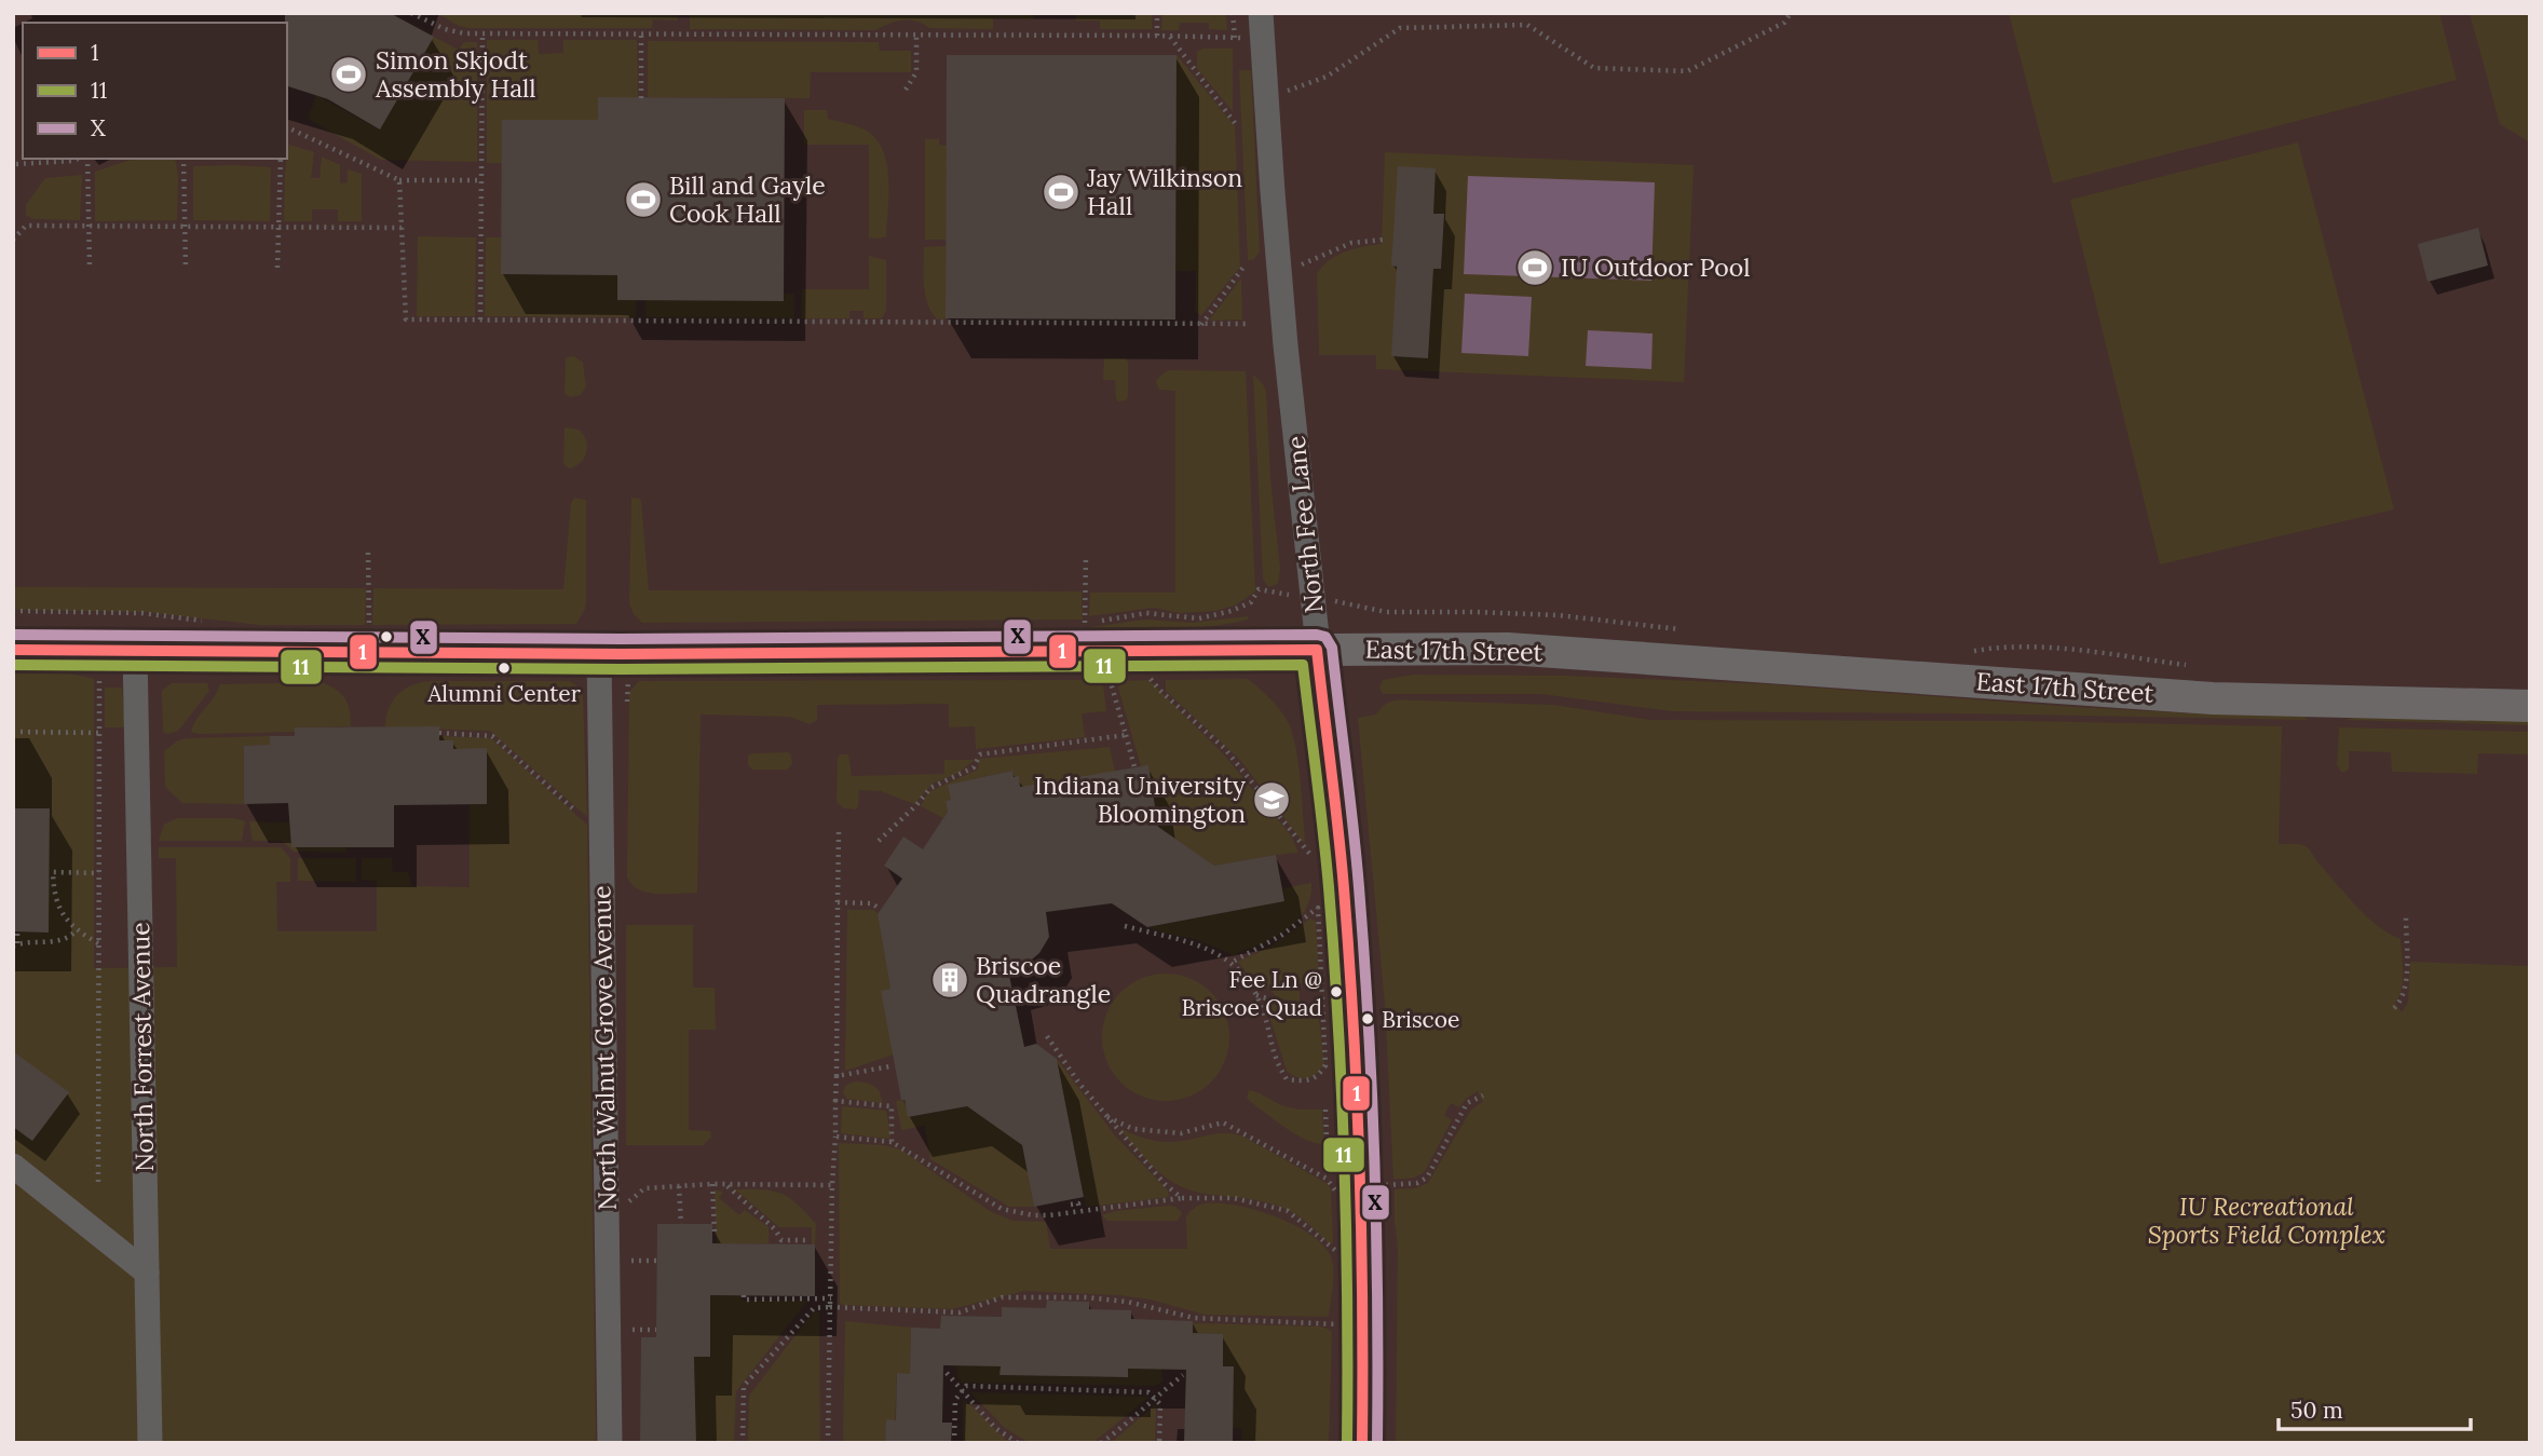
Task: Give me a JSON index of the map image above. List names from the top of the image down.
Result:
{
  "streets": {
    "main road": ["East 17th Street"],
    "street": ["North Fee Lane", "North Forrest Avenue", "North Walnut Grove Avenue"]
  },
  "crossings": [
    ["North Fee Lane", "East 17th Street"],
    ["East 17th Street", "North Forrest Avenue"],
    ["East 17th Street", "North Walnut Grove Avenue"]
  ],
  "parks": ["IU Recreational Sports Field Complex"],
  "places": {
    "sports": [
      "Simon Skjodt Assembly Hall",
      "Jay Wilkinson Hall",
      "Bill and Gayle Cook Hall",
      "IU Outdoor Pool"
    ],
    "other": ["Alumni Center", "Fee Ln @ Briscoe Quad", "Briscoe"],
    "school or university": ["Indiana University Bloomington"],
    "building": ["Briscoe Quadrangle"]
  },
  "lines": ["transit line X", "transit line 1", "transit line 11"],
  "legend": ["1", "11", "X"],
  "scale_bar": "50 m"
}
